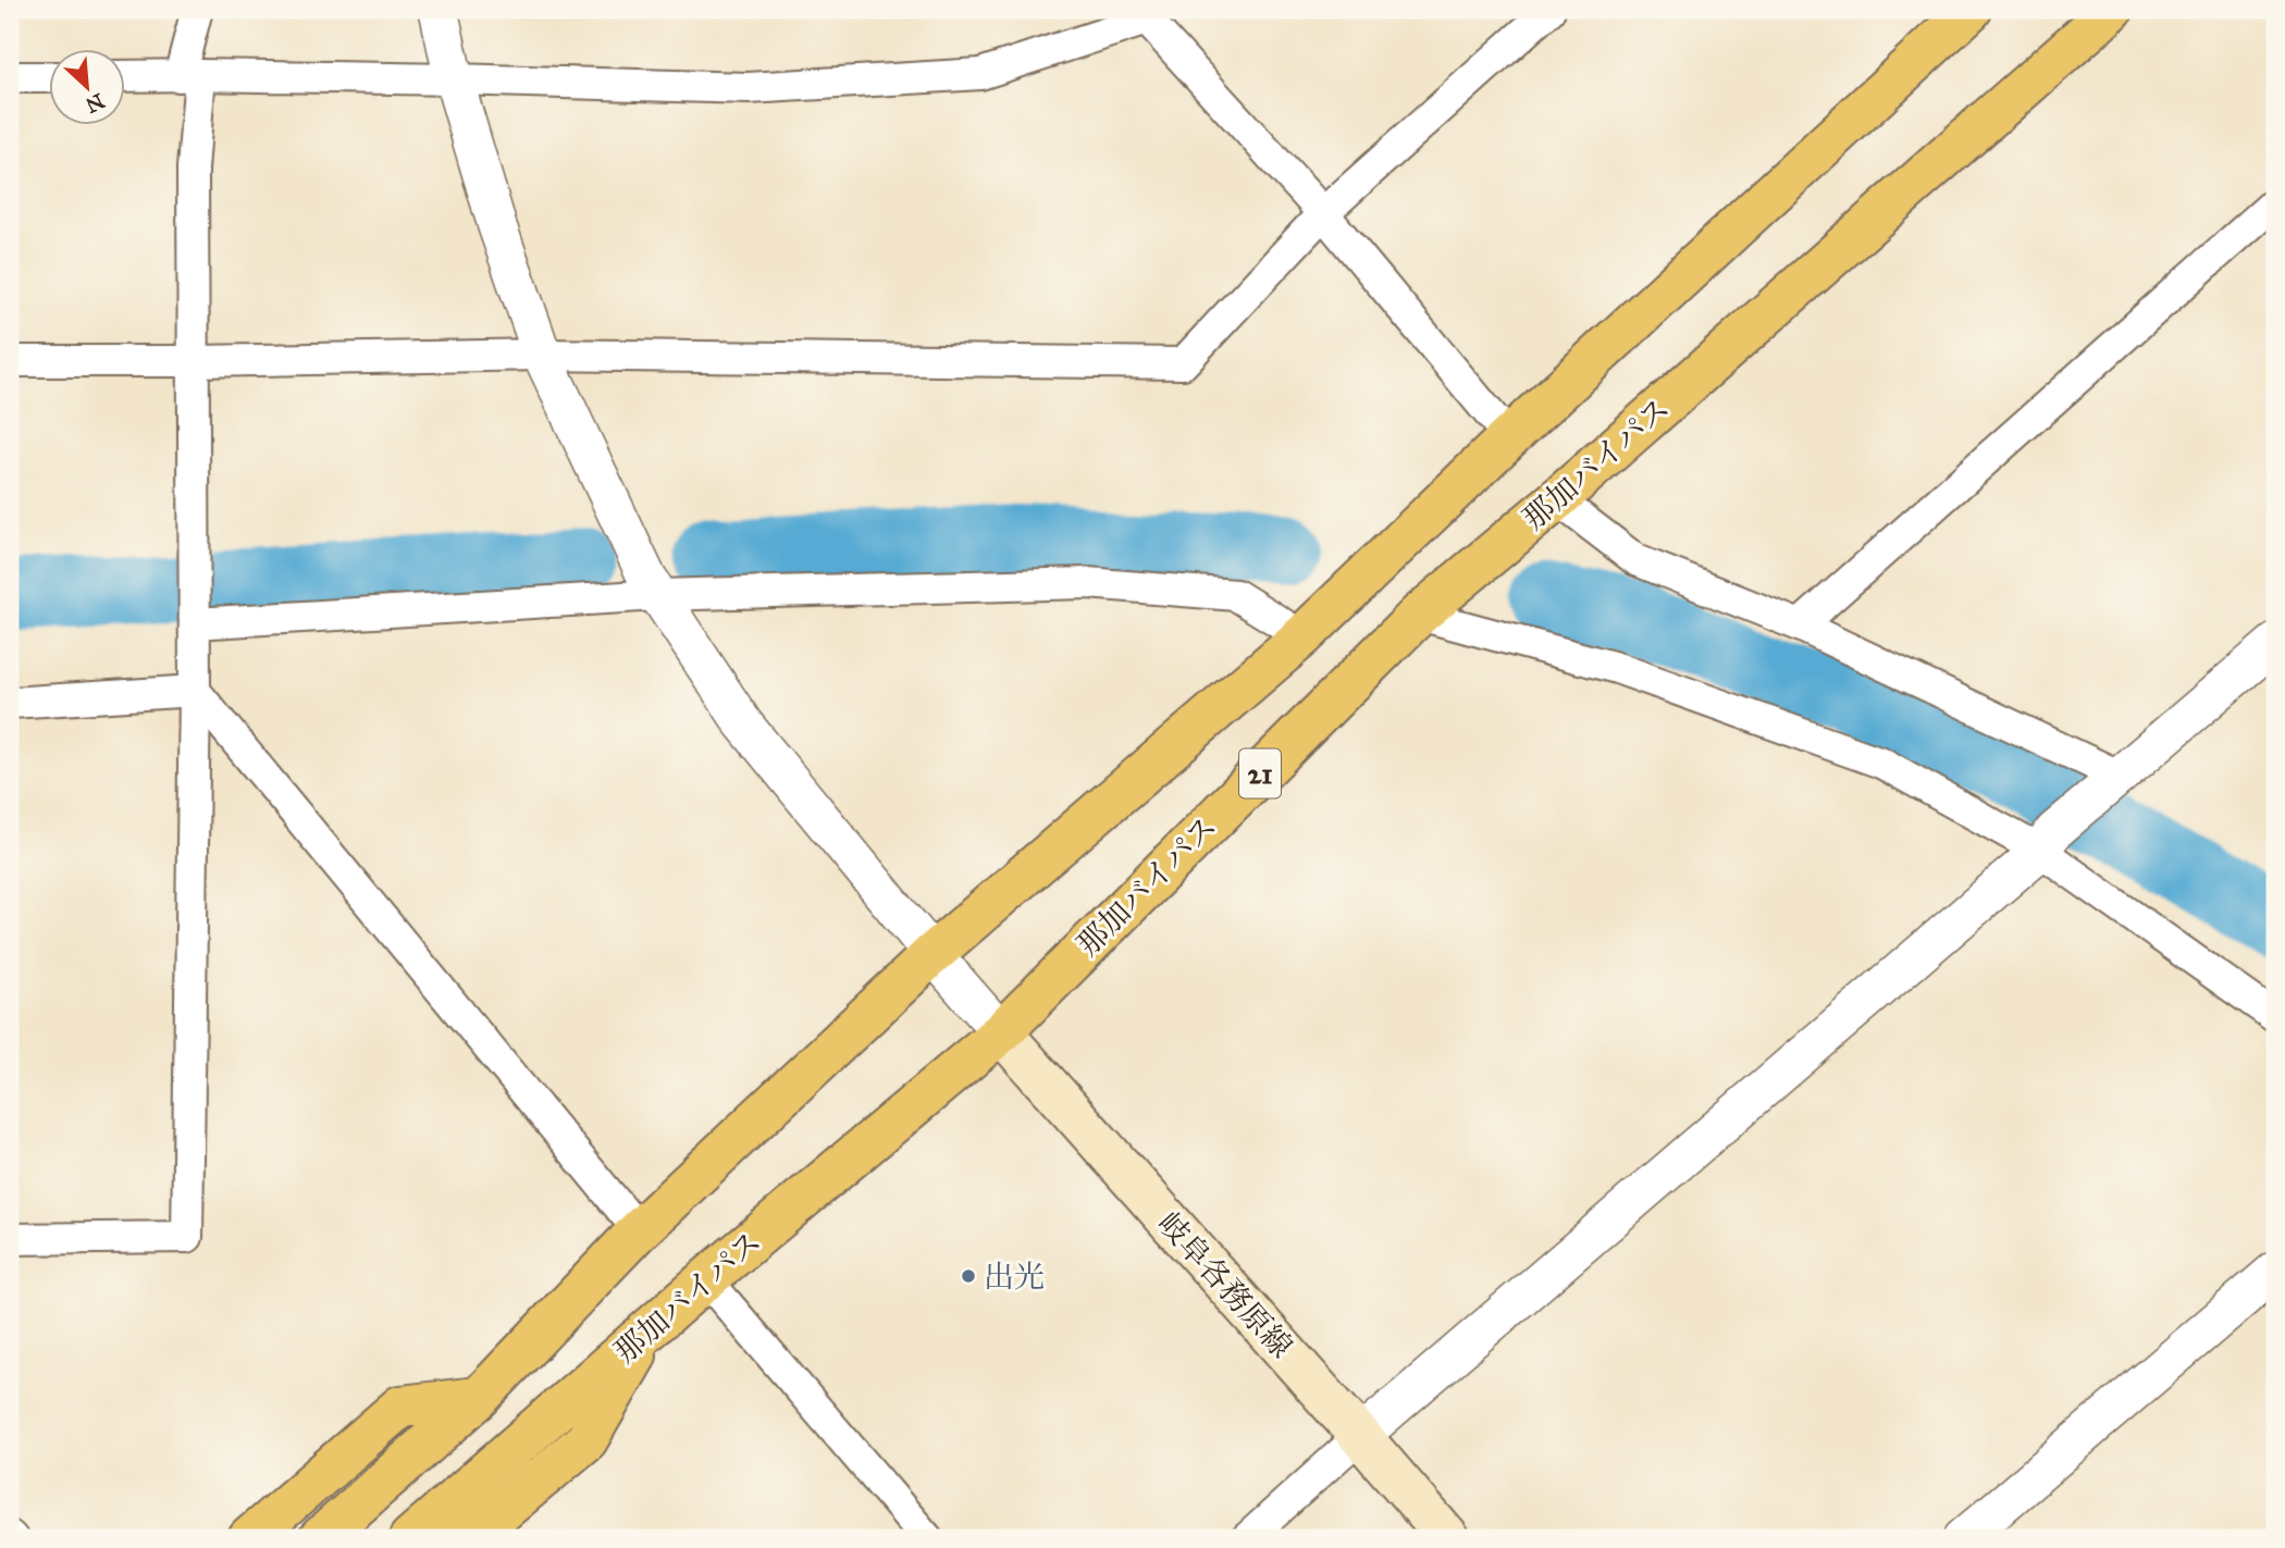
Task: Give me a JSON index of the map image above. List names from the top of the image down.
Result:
{
  "streets": {
    "highway": ["那加バイパス", "21"],
    "main road": ["岐阜各務原線"]
  },
  "crossings": [
    ["那加バイパス", "岐阜各務原線"]
  ],
  "places": ["出光"],
  "north": "bottom right"
}
